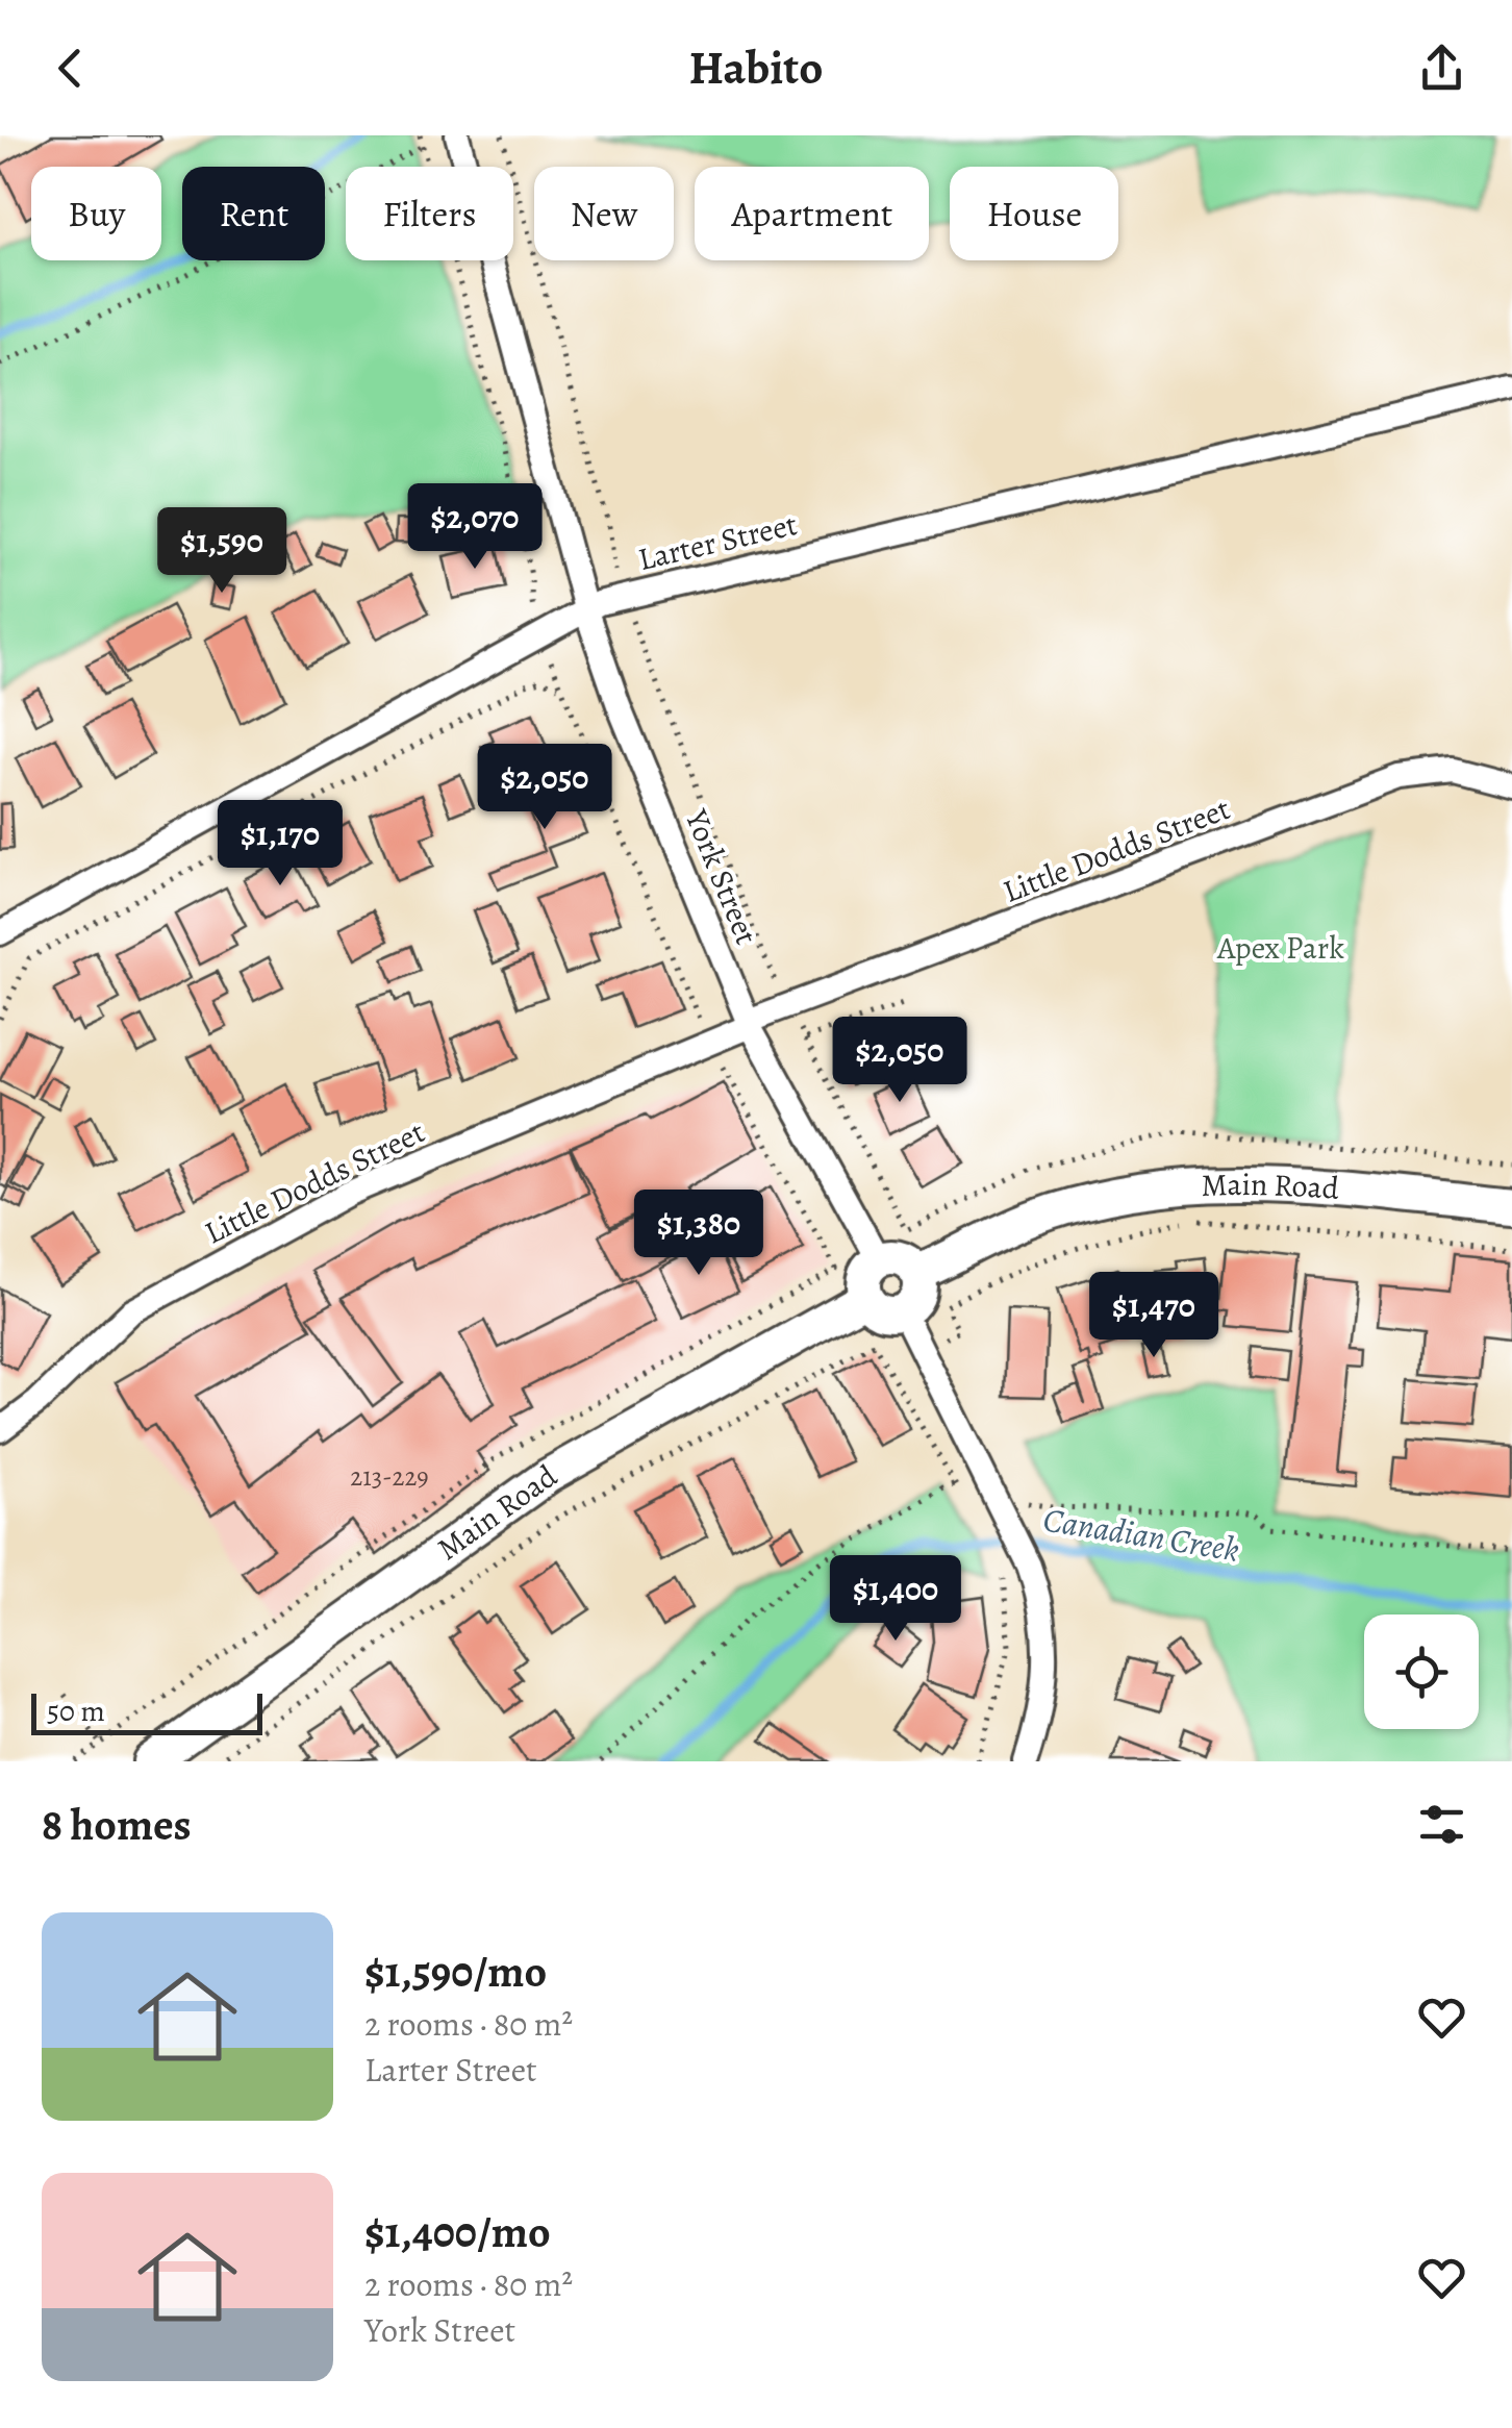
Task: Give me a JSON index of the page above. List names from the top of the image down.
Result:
{
  "streets": {
    "main road": ["Main Road"],
    "street": ["Larter Street", "Little Dodds Street", "York Street"]
  },
  "crossings": [
    ["Larter Street", "York Street"],
    ["Little Dodds Street", "York Street"],
    ["York Street", "Main Road"]
  ],
  "water": ["Canadian Creek"],
  "parks": ["Apex Park"],
  "house_numbers": ["213-229"],
  "scale_bar": "50 m",
  "page": {
    "header": "Habito",
    "chip": [
      "Buy",
      "Rent",
      "Filters",
      "New",
      "Apartment",
      "House"
    ],
    "price": [
      "$2,070",
      "$1,590",
      "$2,050",
      "$1,170",
      "$2,050",
      "$1,380",
      "$1,470",
      "$1,400"
    ],
    "scale": "50 m",
    "heading": "8 homes",
    "list": [
      {
        "name": "$1,590/mo",
        "note": "2 rooms · 80 m² · Larter Street"
      },
      {
        "name": "$1,400/mo",
        "note": "2 rooms · 80 m² · York Street"
      }
    ]
  }
}
